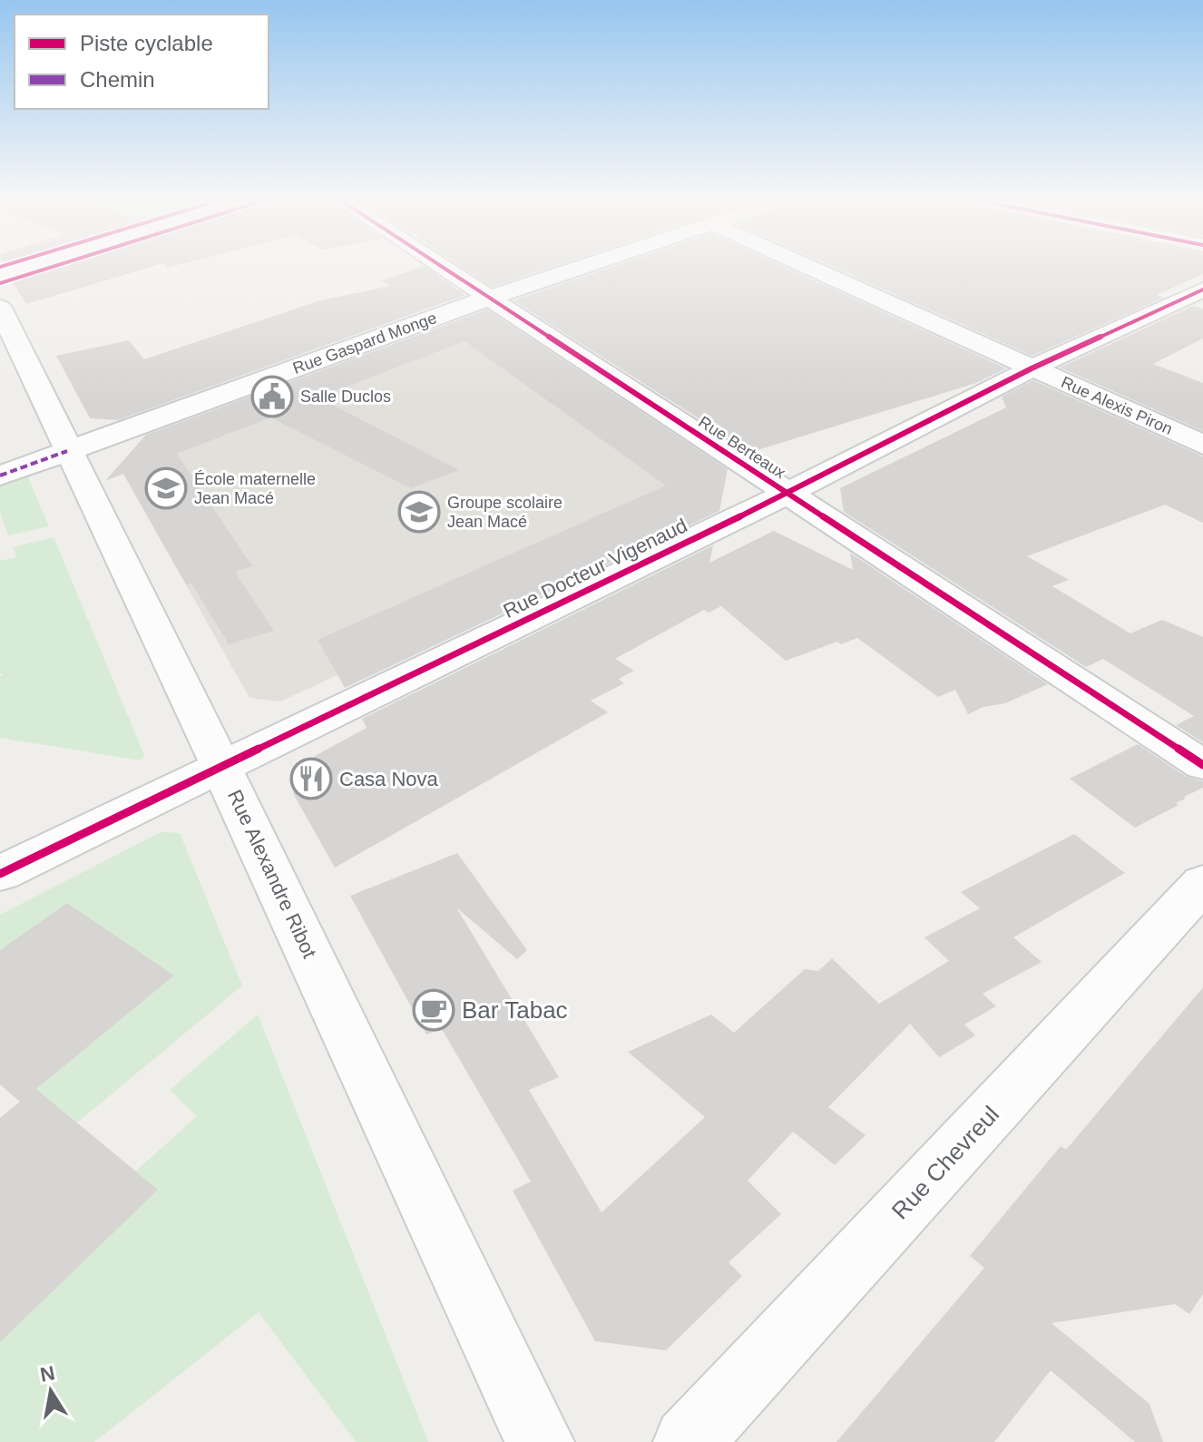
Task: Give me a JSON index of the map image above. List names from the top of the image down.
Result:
{
  "streets": {
    "street": [
      "Rue Gaspard Monge",
      "Rue Alexis Piron",
      "Rue Berteaux",
      "Rue Docteur Vigenaud",
      "Rue Alexandre Ribot",
      "Rue Chevreul"
    ]
  },
  "crossings": [
    ["Rue Gaspard Monge", "Rue Berteaux"],
    ["Rue Gaspard Monge", "Rue Alexandre Ribot"],
    ["Rue Alexis Piron", "Rue Docteur Vigenaud"],
    ["Rue Berteaux", "Rue Docteur Vigenaud"],
    ["Rue Docteur Vigenaud", "Rue Alexandre Ribot"]
  ],
  "places": {
    "public building": ["Salle Duclos"],
    "school or university": ["École maternelle Jean Macé", "Groupe scolaire Jean Macé"],
    "restaurant": ["Casa Nova"],
    "cafe": ["Bar Tabac"]
  },
  "legend": ["Piste cyclable", "Chemin"],
  "north": "top"
}
